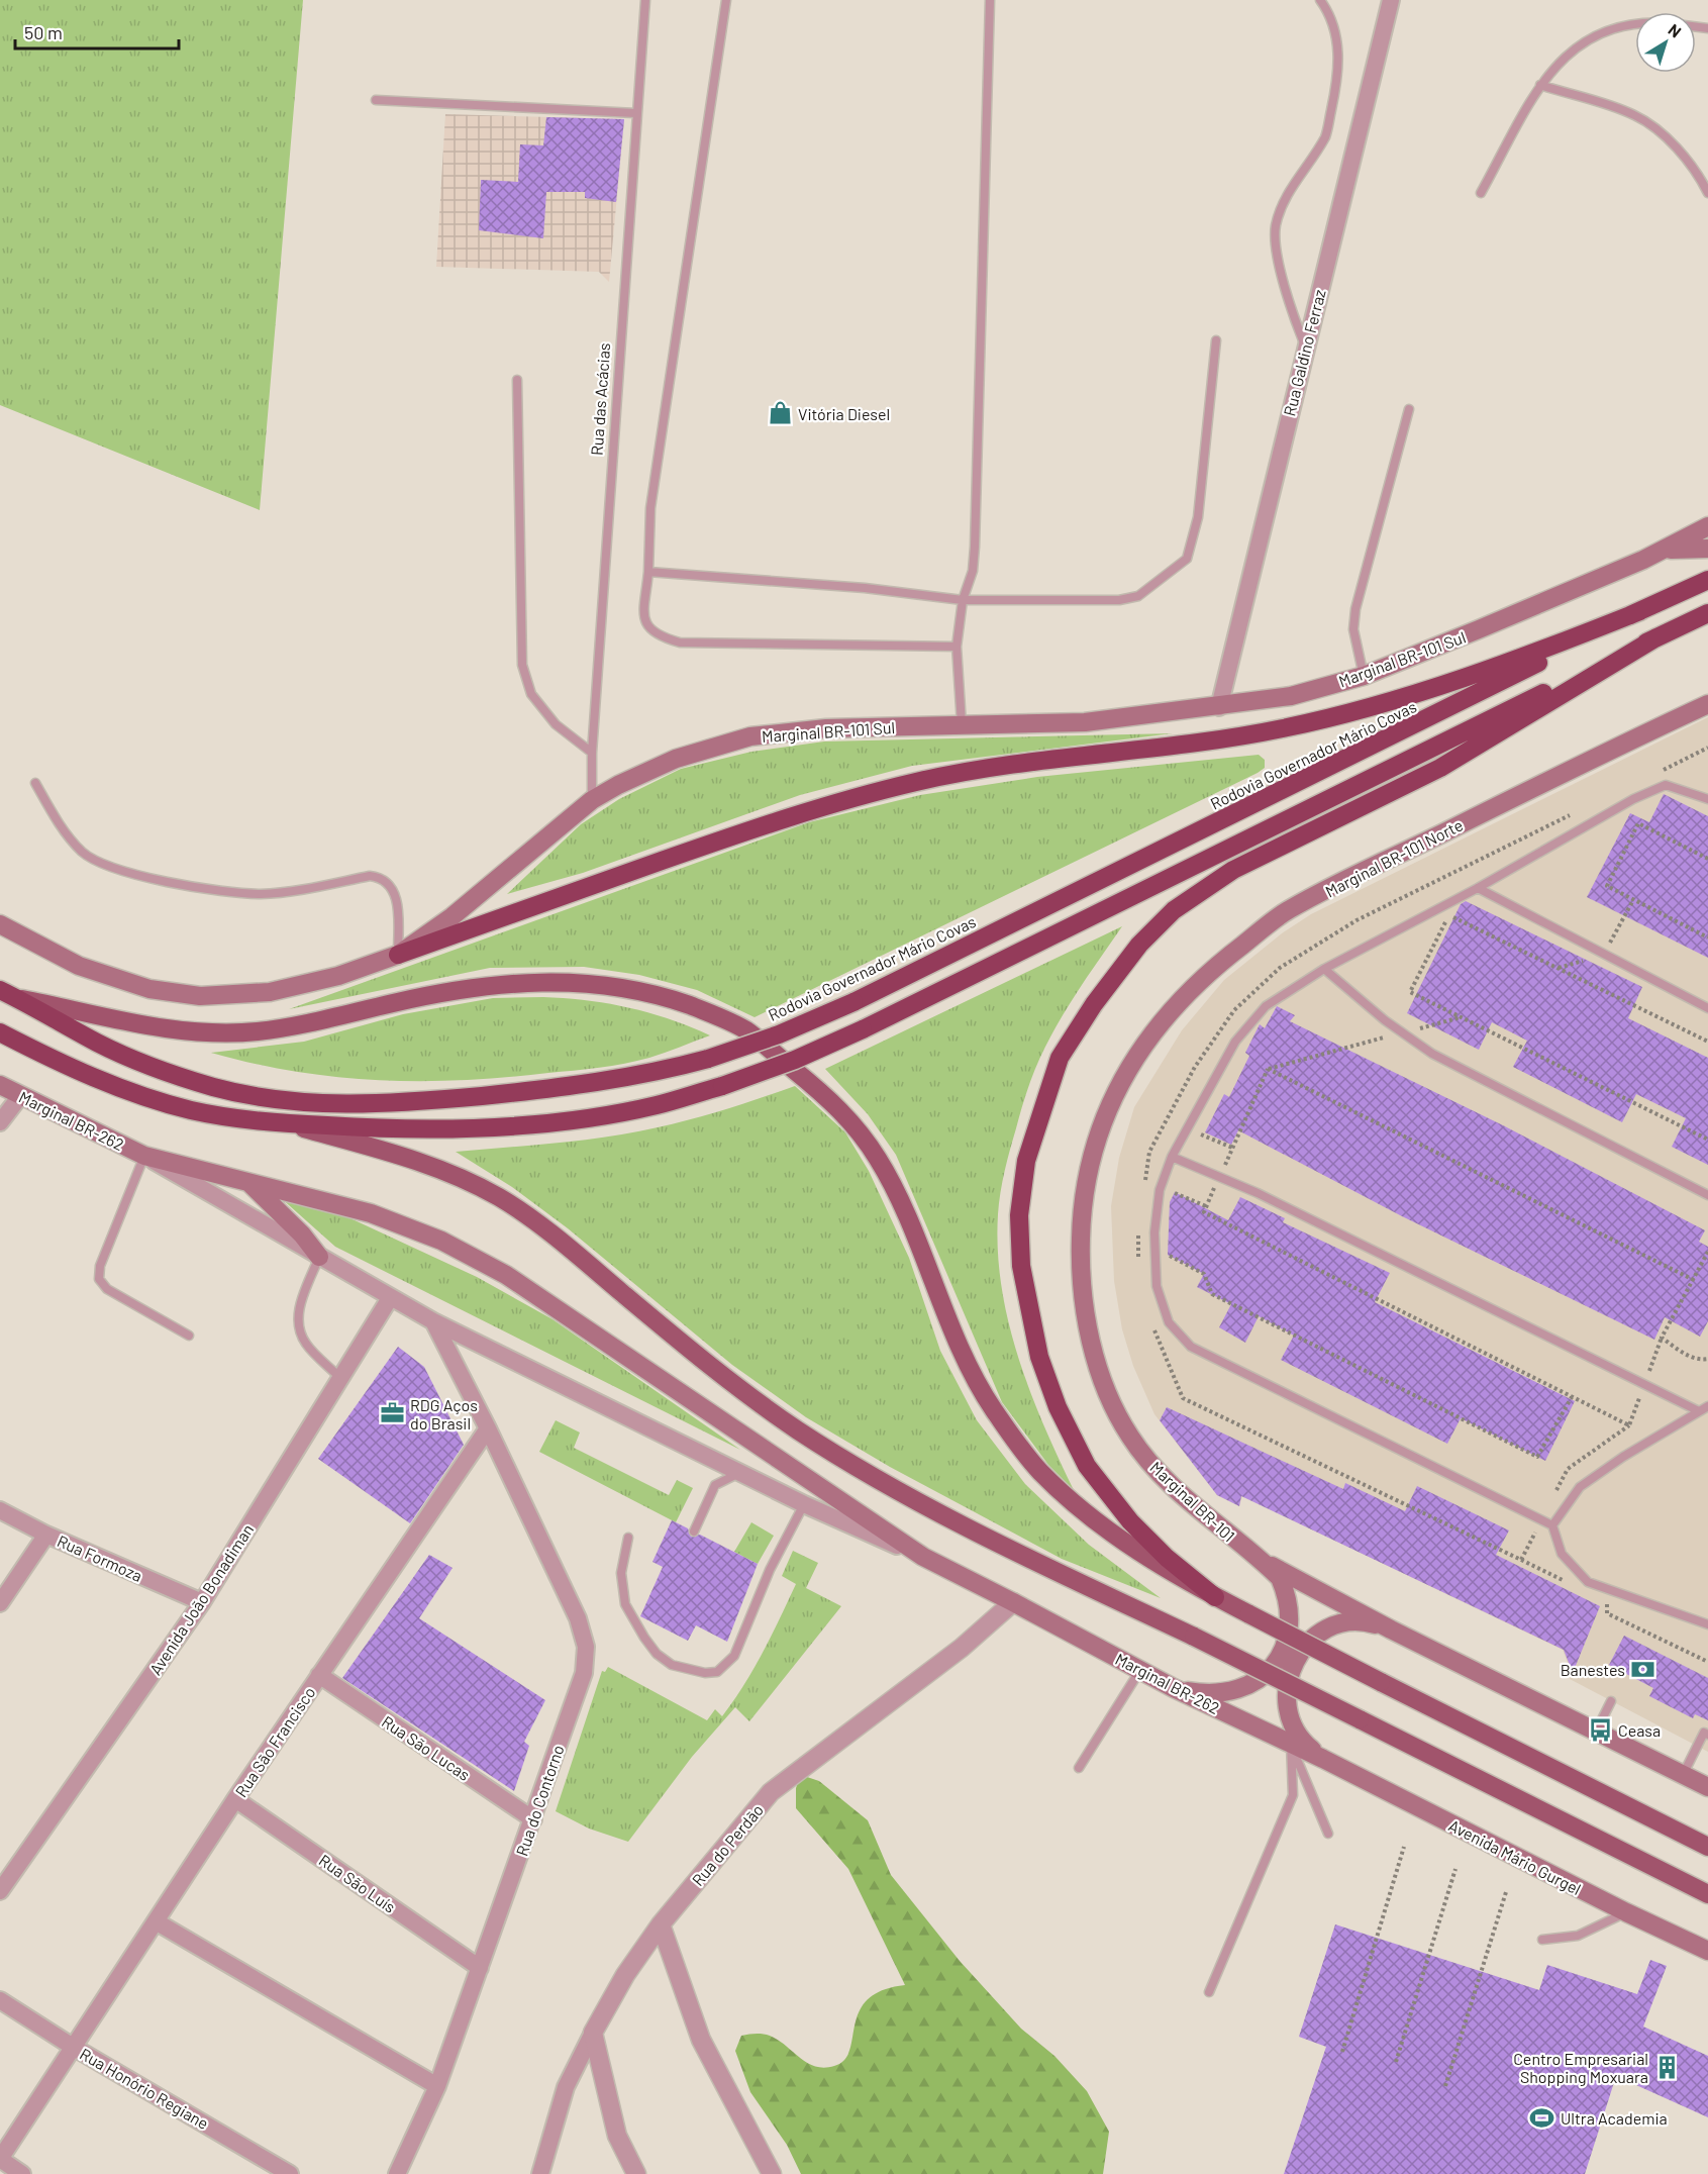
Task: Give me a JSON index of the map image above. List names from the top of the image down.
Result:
{
  "streets": {
    "highway": ["Rodovia Governador Mário Covas"],
    "main road": [
      "Marginal BR-101 Sul",
      "Marginal BR-101 Norte",
      "Marginal BR-262",
      "Marginal BR-101",
      "Avenida Mário Gurgel"
    ],
    "street": [
      "Rua Galdino Ferraz",
      "Rua Formoza",
      "Avenida João Bonadiman",
      "Rua São Francisco",
      "Rua São Lucas",
      "Rua do Contorno",
      "Rua do Perdão",
      "Rua São Luís",
      "Rua Honório Regiane"
    ],
    "lane": ["Rua das Acácias"]
  },
  "crossings": [
    ["Rua Galdino Ferraz", "Marginal BR-101 Sul"],
    ["Rua das Acácias", "Marginal BR-101 Sul"],
    ["Marginal BR-101 Norte", "Marginal BR-101"],
    ["Marginal BR-262", "Rua do Perdão"],
    ["Marginal BR-262", "Avenida Mário Gurgel"],
    ["Rua Formoza", "Avenida João Bonadiman"],
    ["Rua São Francisco", "Rua São Lucas"],
    ["Rua São Francisco", "Rua do Contorno"],
    ["Rua São Francisco", "Rua São Luís"],
    ["Rua São Francisco", "Rua Honório Regiane"],
    ["Rua São Lucas", "Rua do Contorno"],
    ["Rua do Contorno", "Rua São Luís"]
  ],
  "places": {
    "shop": ["Vitória Diesel"],
    "office": ["RDG Aços do Brasil"],
    "bank": ["Banestes"],
    "bus stop": ["Ceasa"],
    "building": ["Centro Empresarial Shopping Moxuara"],
    "sports": ["Ultra Academia"]
  },
  "scale_bar": "50 m",
  "north": "top right"
}
